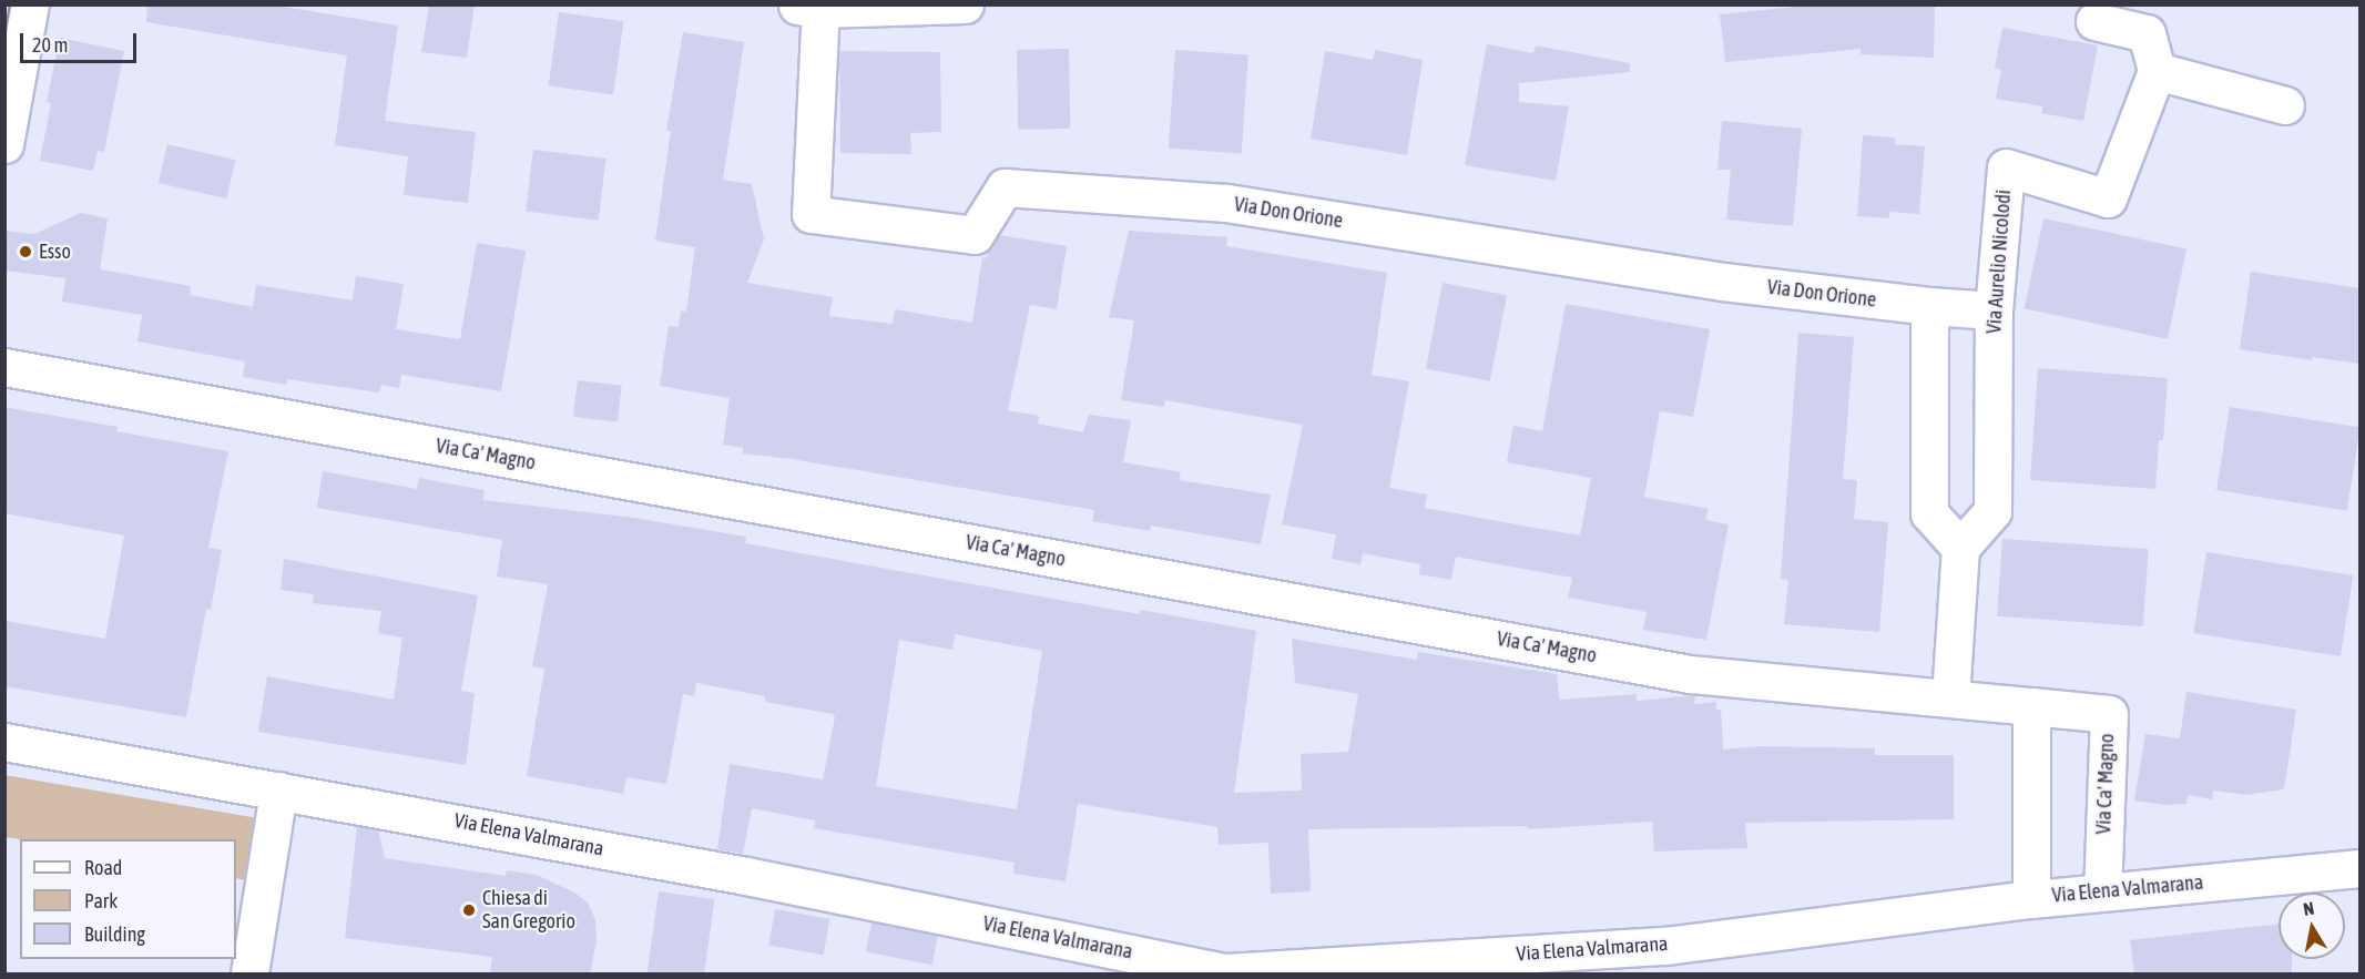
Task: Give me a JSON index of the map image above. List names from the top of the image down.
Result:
{
  "streets": {
    "street": [
      "Via Don Orione",
      "Via Aurelio Nicolodi",
      "Via Ca' Magno",
      "Via Elena Valmarana"
    ]
  },
  "crossings": [
    ["Via Don Orione", "Via Aurelio Nicolodi"],
    ["Via Ca' Magno", "Via Elena Valmarana"]
  ],
  "places": ["Esso", "Chiesa di San Gregorio"],
  "legend": ["Road", "Park", "Building"],
  "scale_bar": "20 m",
  "north": "top"
}
